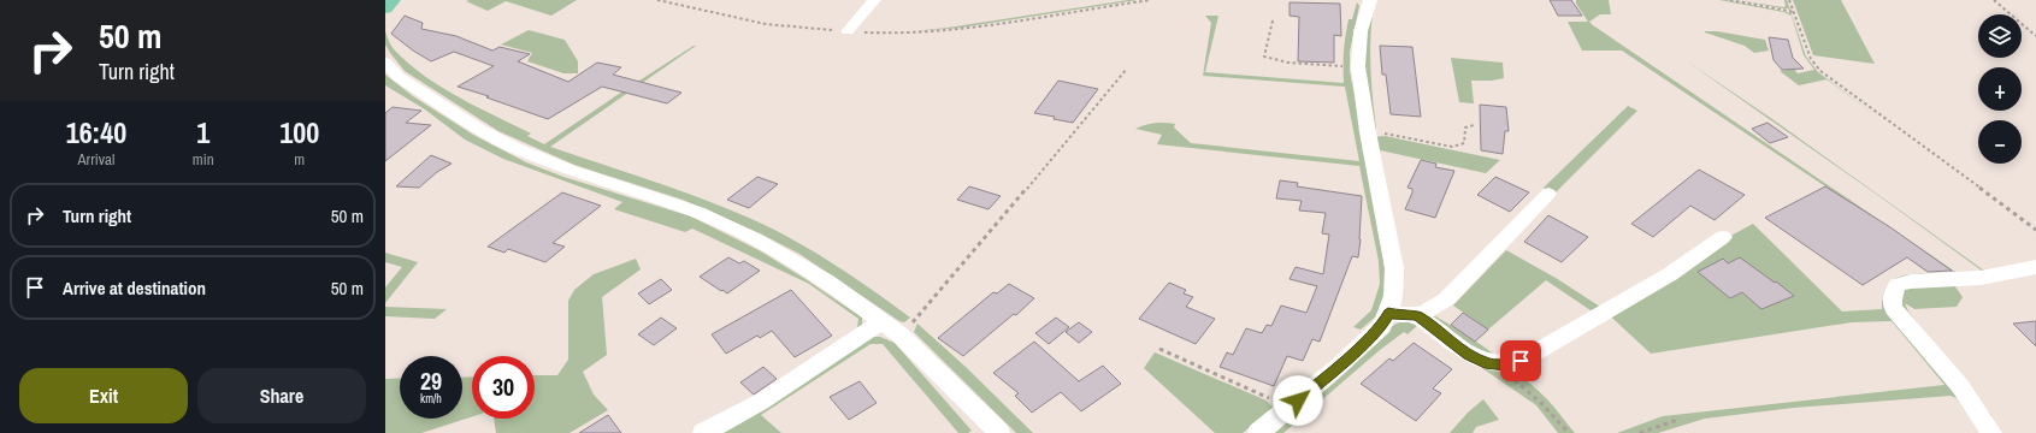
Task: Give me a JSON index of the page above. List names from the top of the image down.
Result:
{
  "page": {
    "turn": ["50 m", "Turn right"],
    "map_buttons": ["+", "−"],
    "eta": [
      "16:40",
      "Arrival",
      "1",
      "min",
      "100",
      "m"
    ],
    "list": [
      {
        "name": "Turn right",
        "value": "50 m"
      },
      {
        "name": "Arrive at destination",
        "value": "50 m"
      }
    ],
    "speed": "29 km/h",
    "limit": "30",
    "buttons": ["Exit", "Share"]
  }
}
